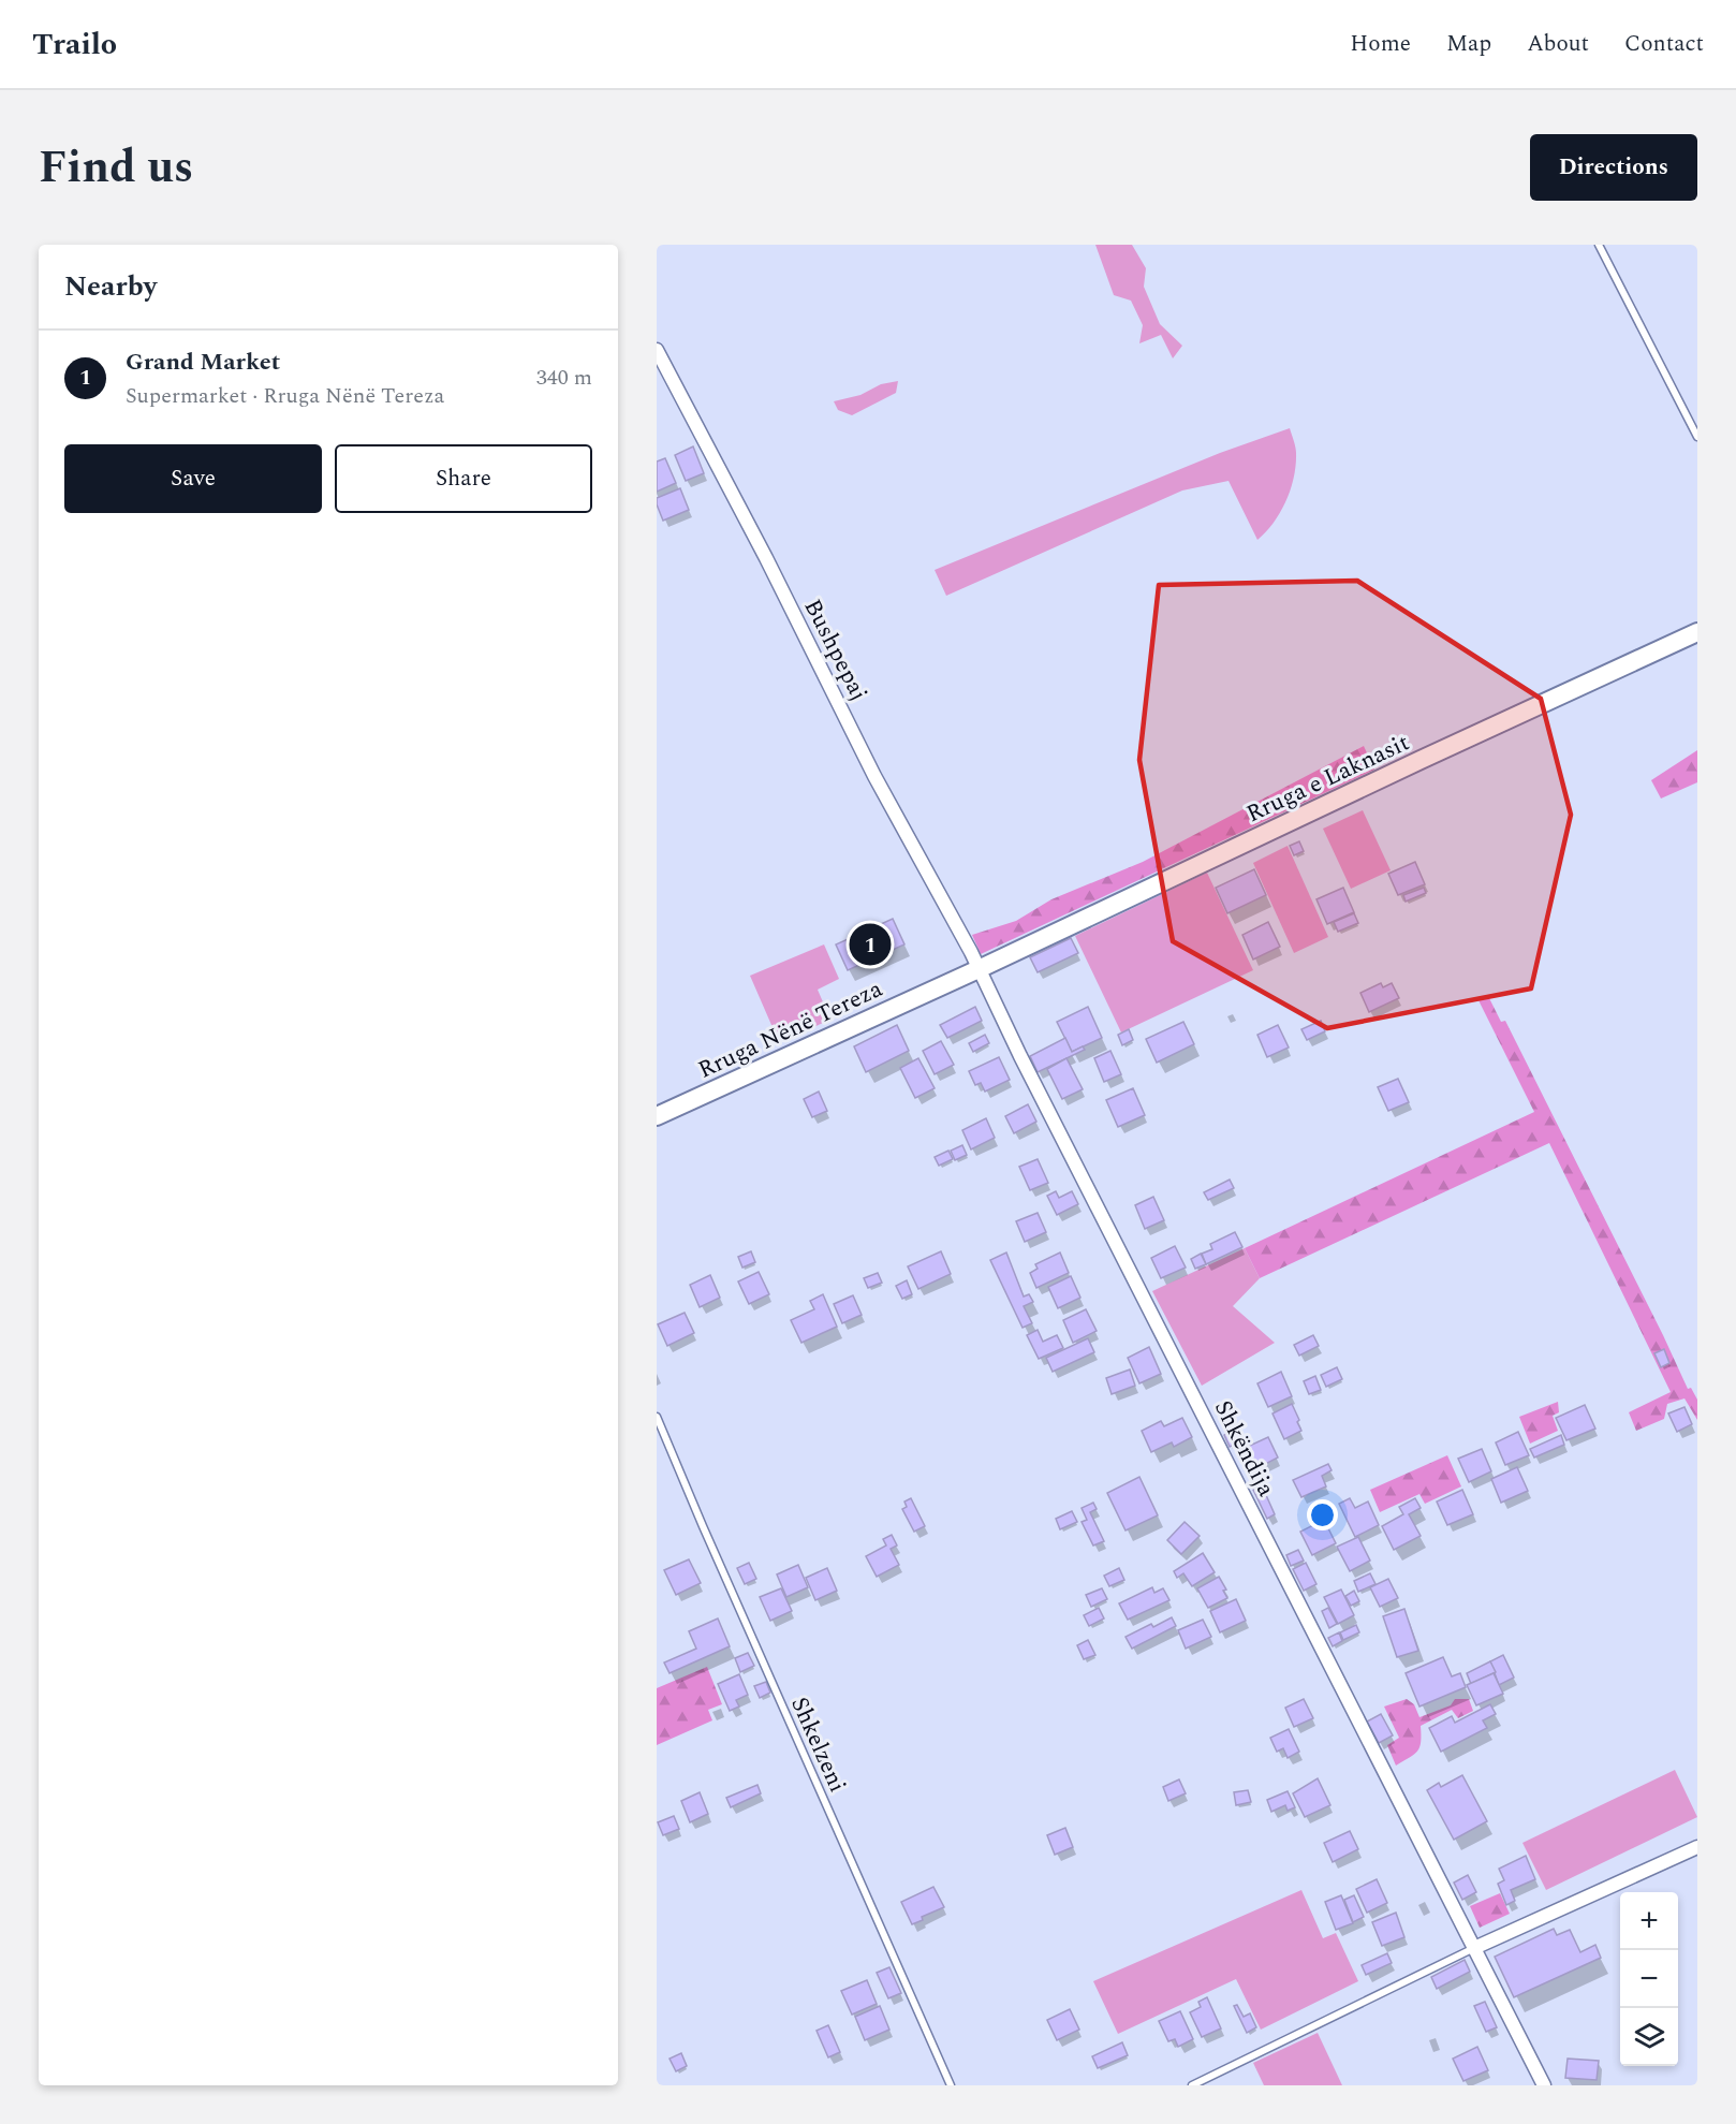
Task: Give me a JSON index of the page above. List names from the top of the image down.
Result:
{
  "streets": {
    "main road": ["Rruga e Laknasit", "Rruga Nënë Tereza"],
    "street": ["Bushpepaj", "Shkëndija"],
    "lane": ["Shkelzeni"]
  },
  "crossings": [
    ["Bushpepaj", "Rruga e Laknasit"],
    ["Bushpepaj", "Rruga Nënë Tereza"],
    ["Bushpepaj", "Shkëndija"],
    ["Rruga e Laknasit", "Rruga Nënë Tereza"],
    ["Rruga e Laknasit", "Shkëndija"],
    ["Rruga Nënë Tereza", "Shkëndija"]
  ],
  "page": {
    "header": "Trailo",
    "nav": [
      "Home",
      "Map",
      "About",
      "Contact"
    ],
    "title": "Find us",
    "buttons": [
      "Directions",
      ["Save", "Share"]
    ],
    "heading": "Nearby",
    "list": [
      {
        "mark": "1",
        "name": "Grand Market",
        "note": "Supermarket · Rruga Nënë Tereza",
        "value": "340 m"
      }
    ],
    "pins": "1",
    "map_buttons": ["+", "−"]
  }
}
